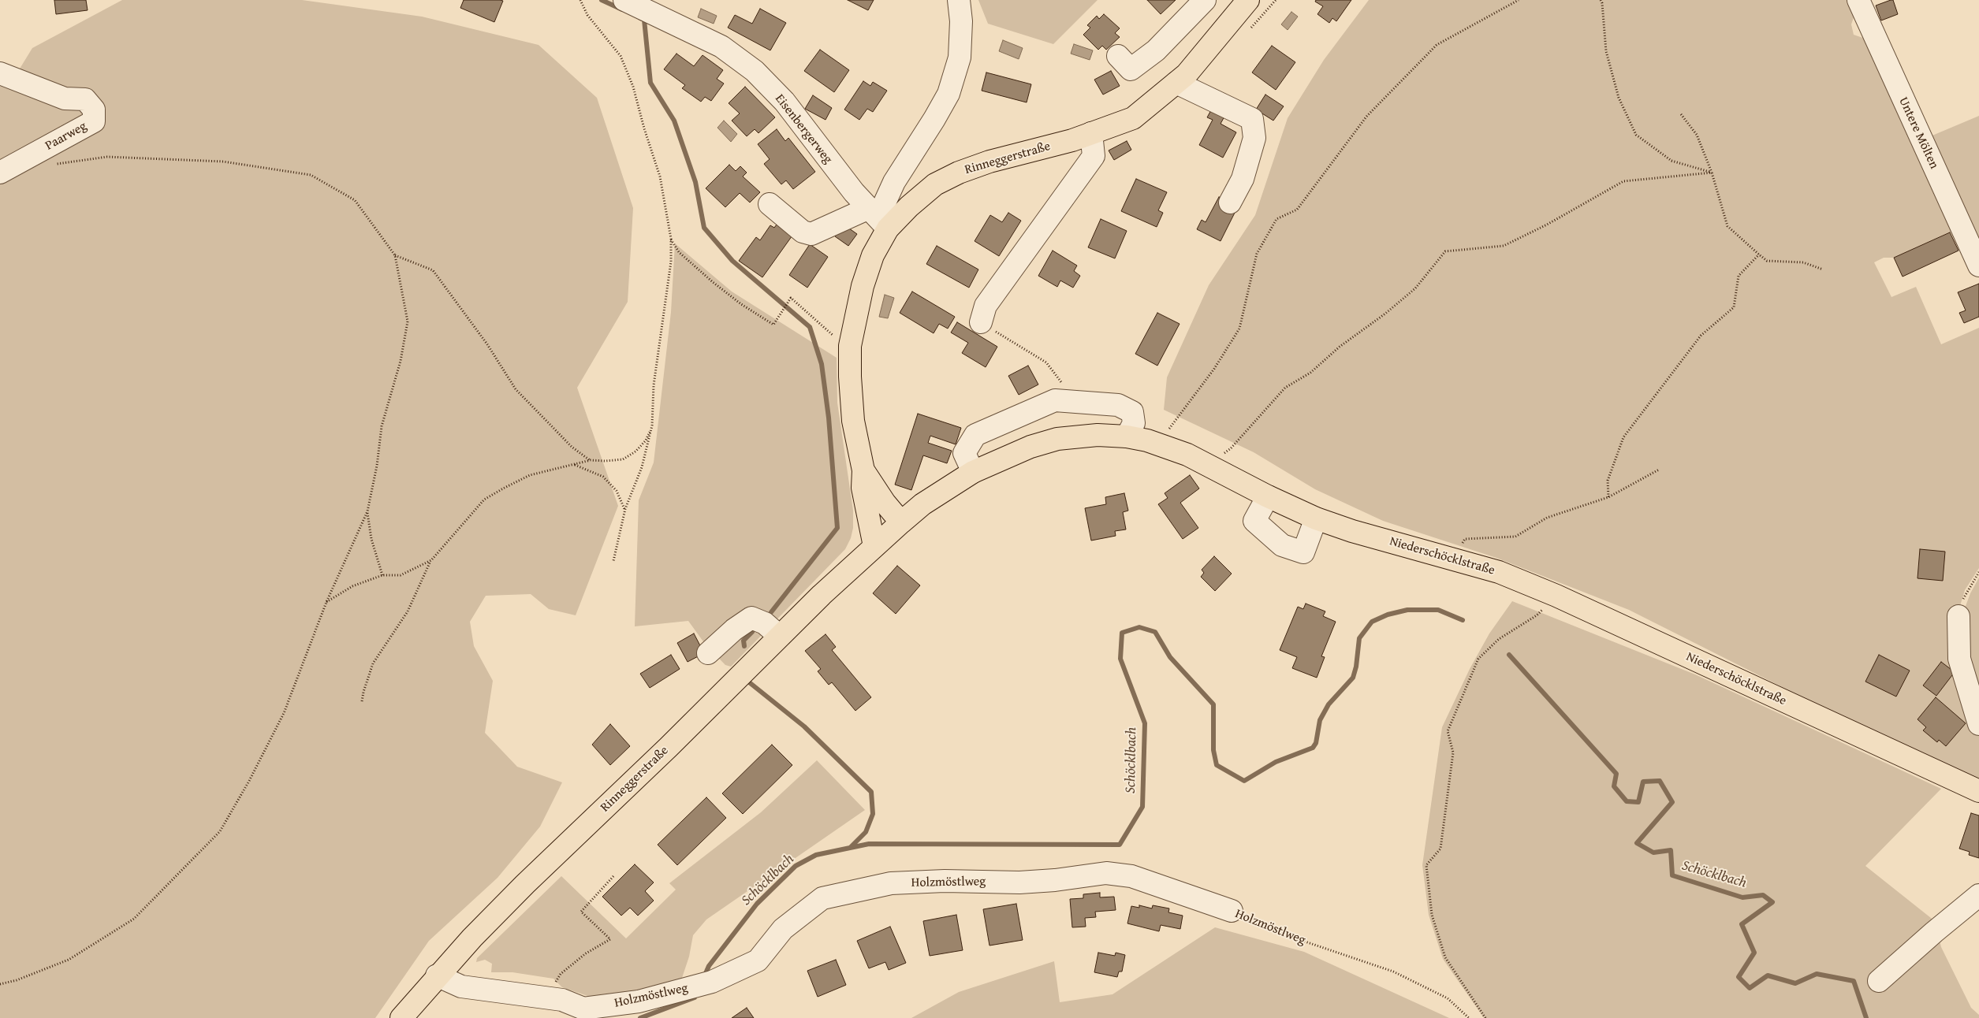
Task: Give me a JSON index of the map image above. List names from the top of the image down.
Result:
{
  "streets": {
    "main road": ["Rinneggerstraße", "Niederschöcklstraße"],
    "street": [
      "Eisenbergerweg",
      "Untere Mölten",
      "Paarweg",
      "Holzmöstlweg"
    ]
  },
  "crossings": [
    ["Eisenbergerweg", "Rinneggerstraße"],
    ["Rinneggerstraße", "Niederschöcklstraße"],
    ["Rinneggerstraße", "Holzmöstlweg"]
  ],
  "water": ["Schöcklbach"]
}
